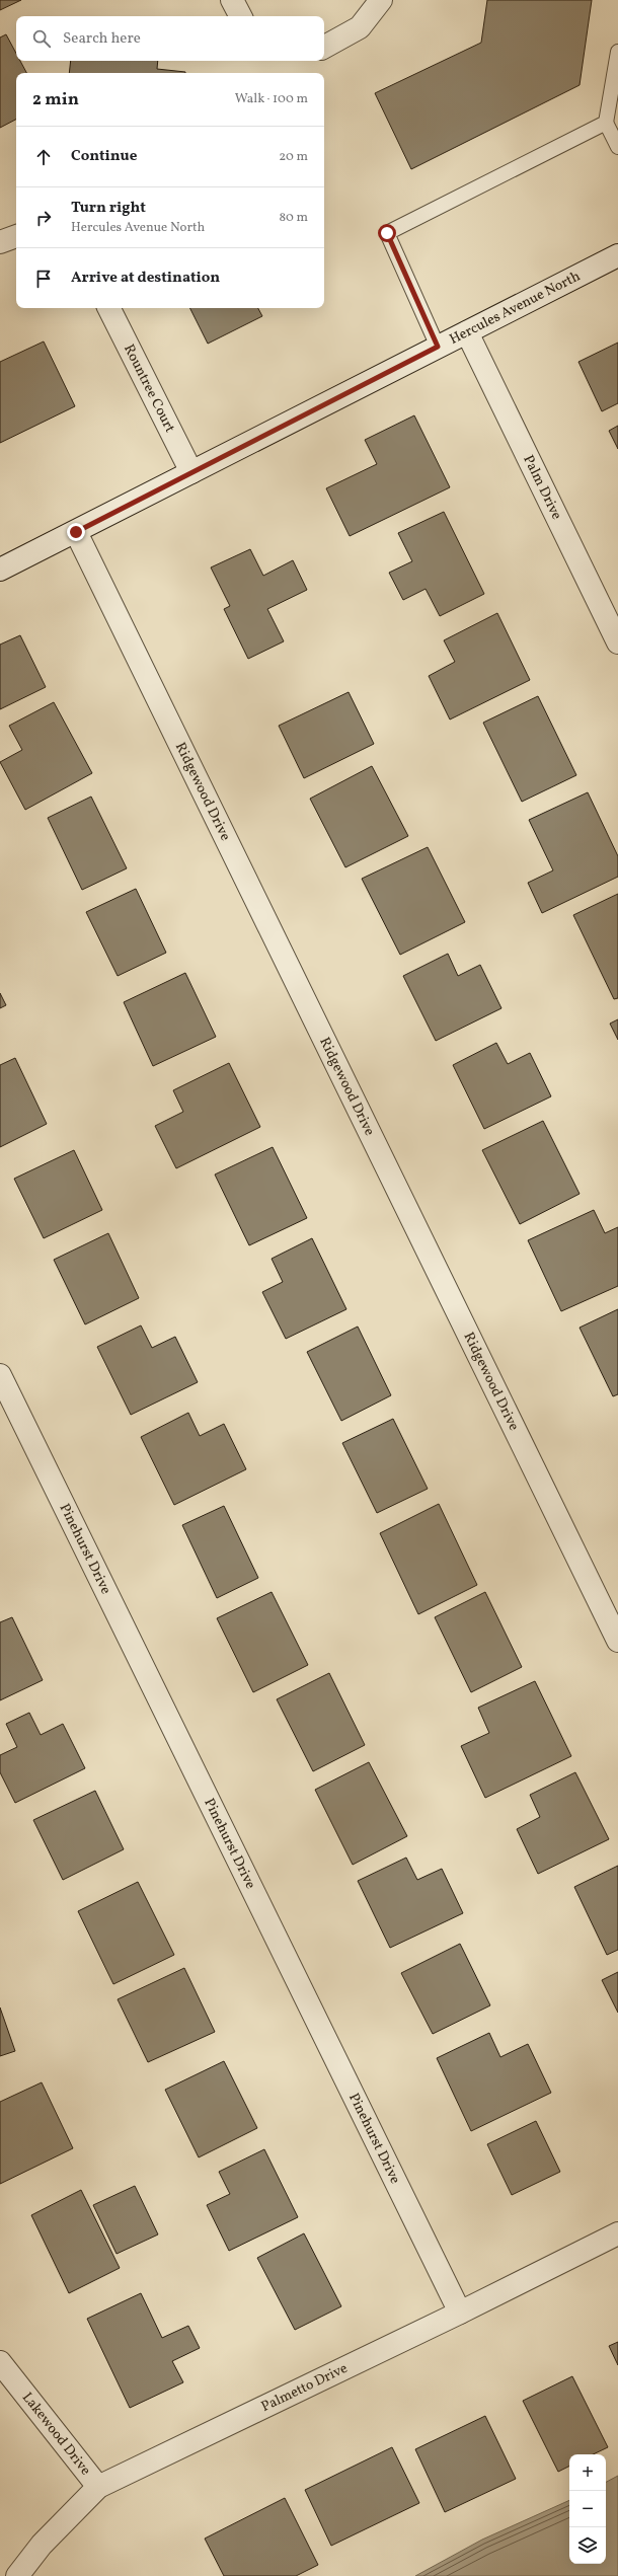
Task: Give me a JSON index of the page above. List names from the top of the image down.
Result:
{
  "streets": {
    "street": [
      "Hercules Avenue North",
      "Rountree Court",
      "Palm Drive",
      "Ridgewood Drive",
      "Pinehurst Drive",
      "Palmetto Drive",
      "Lakewood Drive"
    ]
  },
  "crossings": [
    ["Hercules Avenue North", "Rountree Court"],
    ["Hercules Avenue North", "Palm Drive"],
    ["Hercules Avenue North", "Ridgewood Drive"],
    ["Pinehurst Drive", "Palmetto Drive"],
    ["Palmetto Drive", "Lakewood Drive"]
  ],
  "page": {
    "search": "Search here",
    "heading": ["2 min", "Walk · 100 m"],
    "list": [
      ["Continue", "20 m"],
      ["Turn right", "Hercules Avenue North", "80 m"],
      "Arrive at destination"
    ],
    "map_buttons": ["+", "−"]
  }
}
